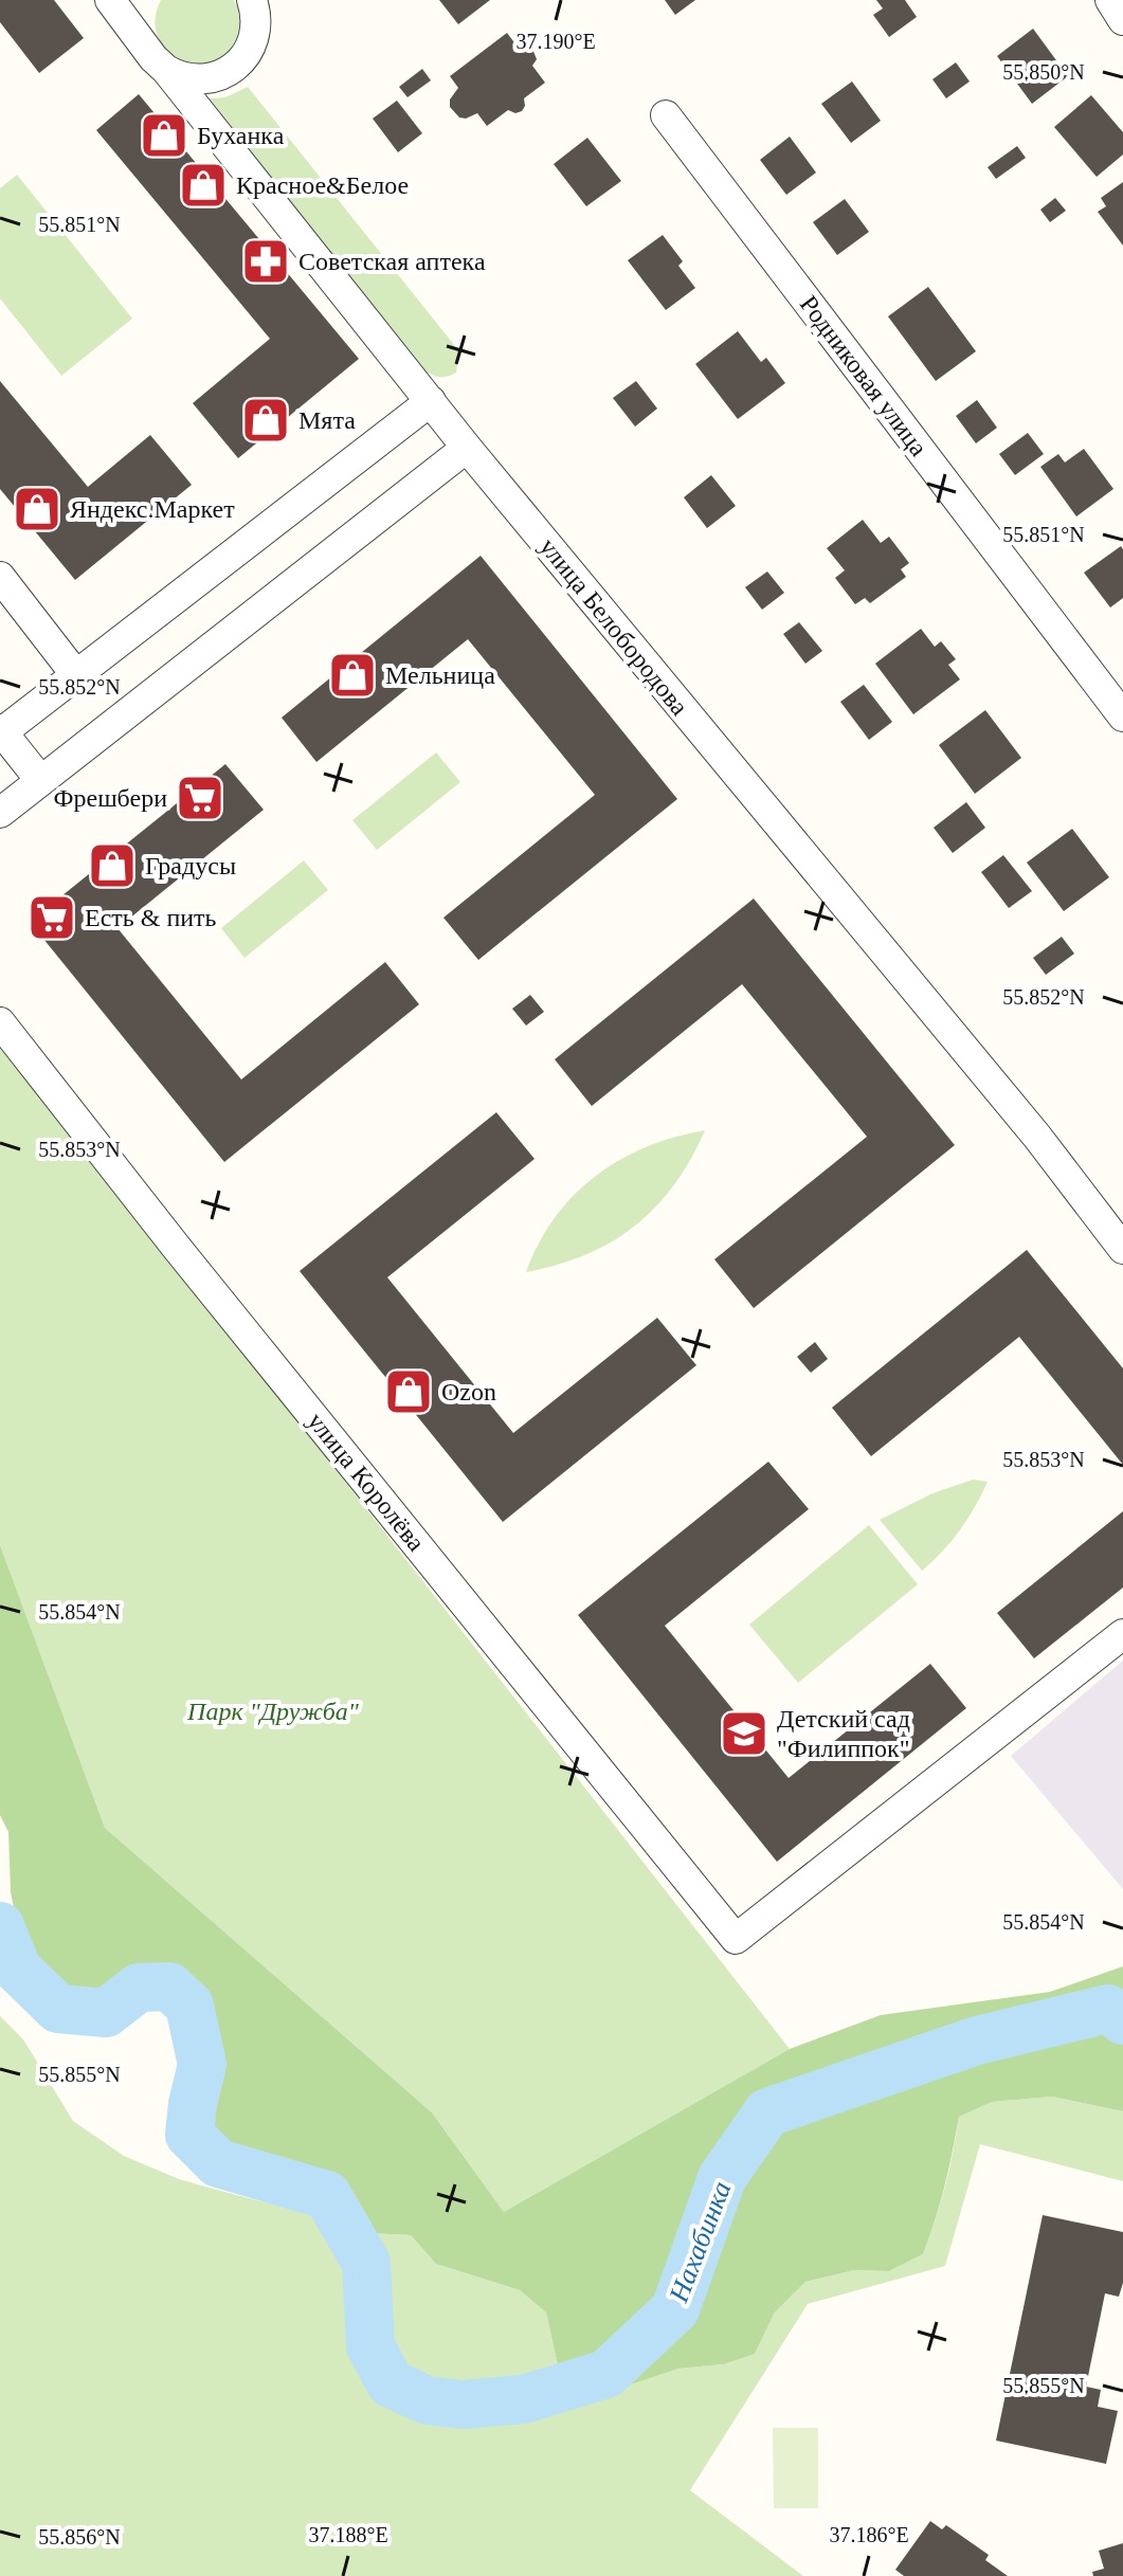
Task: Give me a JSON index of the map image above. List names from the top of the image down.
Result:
{
  "streets": {
    "street": ["Родниковая улица", "улица Белобородова", "улица Королёва"]
  },
  "water": ["Нахабинка"],
  "parks": ["Парк \"Дружба\""],
  "places": {
    "shop": [
      "Буханка",
      "Красное&Белое",
      "Мята",
      "Яндекс.Маркет",
      "Мельница",
      "Градусы",
      "Ozon"
    ],
    "pharmacy": ["Советская аптека"],
    "supermarket": ["Фрешбери", "Есть & пить"],
    "school or university": ["Детский сад \"Филиппок\""]
  },
  "coordinates": [
    "37.190°E",
    "55.850°N",
    "55.851°N",
    "55.852°N",
    "55.853°N",
    "55.854°N",
    "55.855°N",
    "37.188°E",
    "37.186°E",
    "55.856°N"
  ]
}
